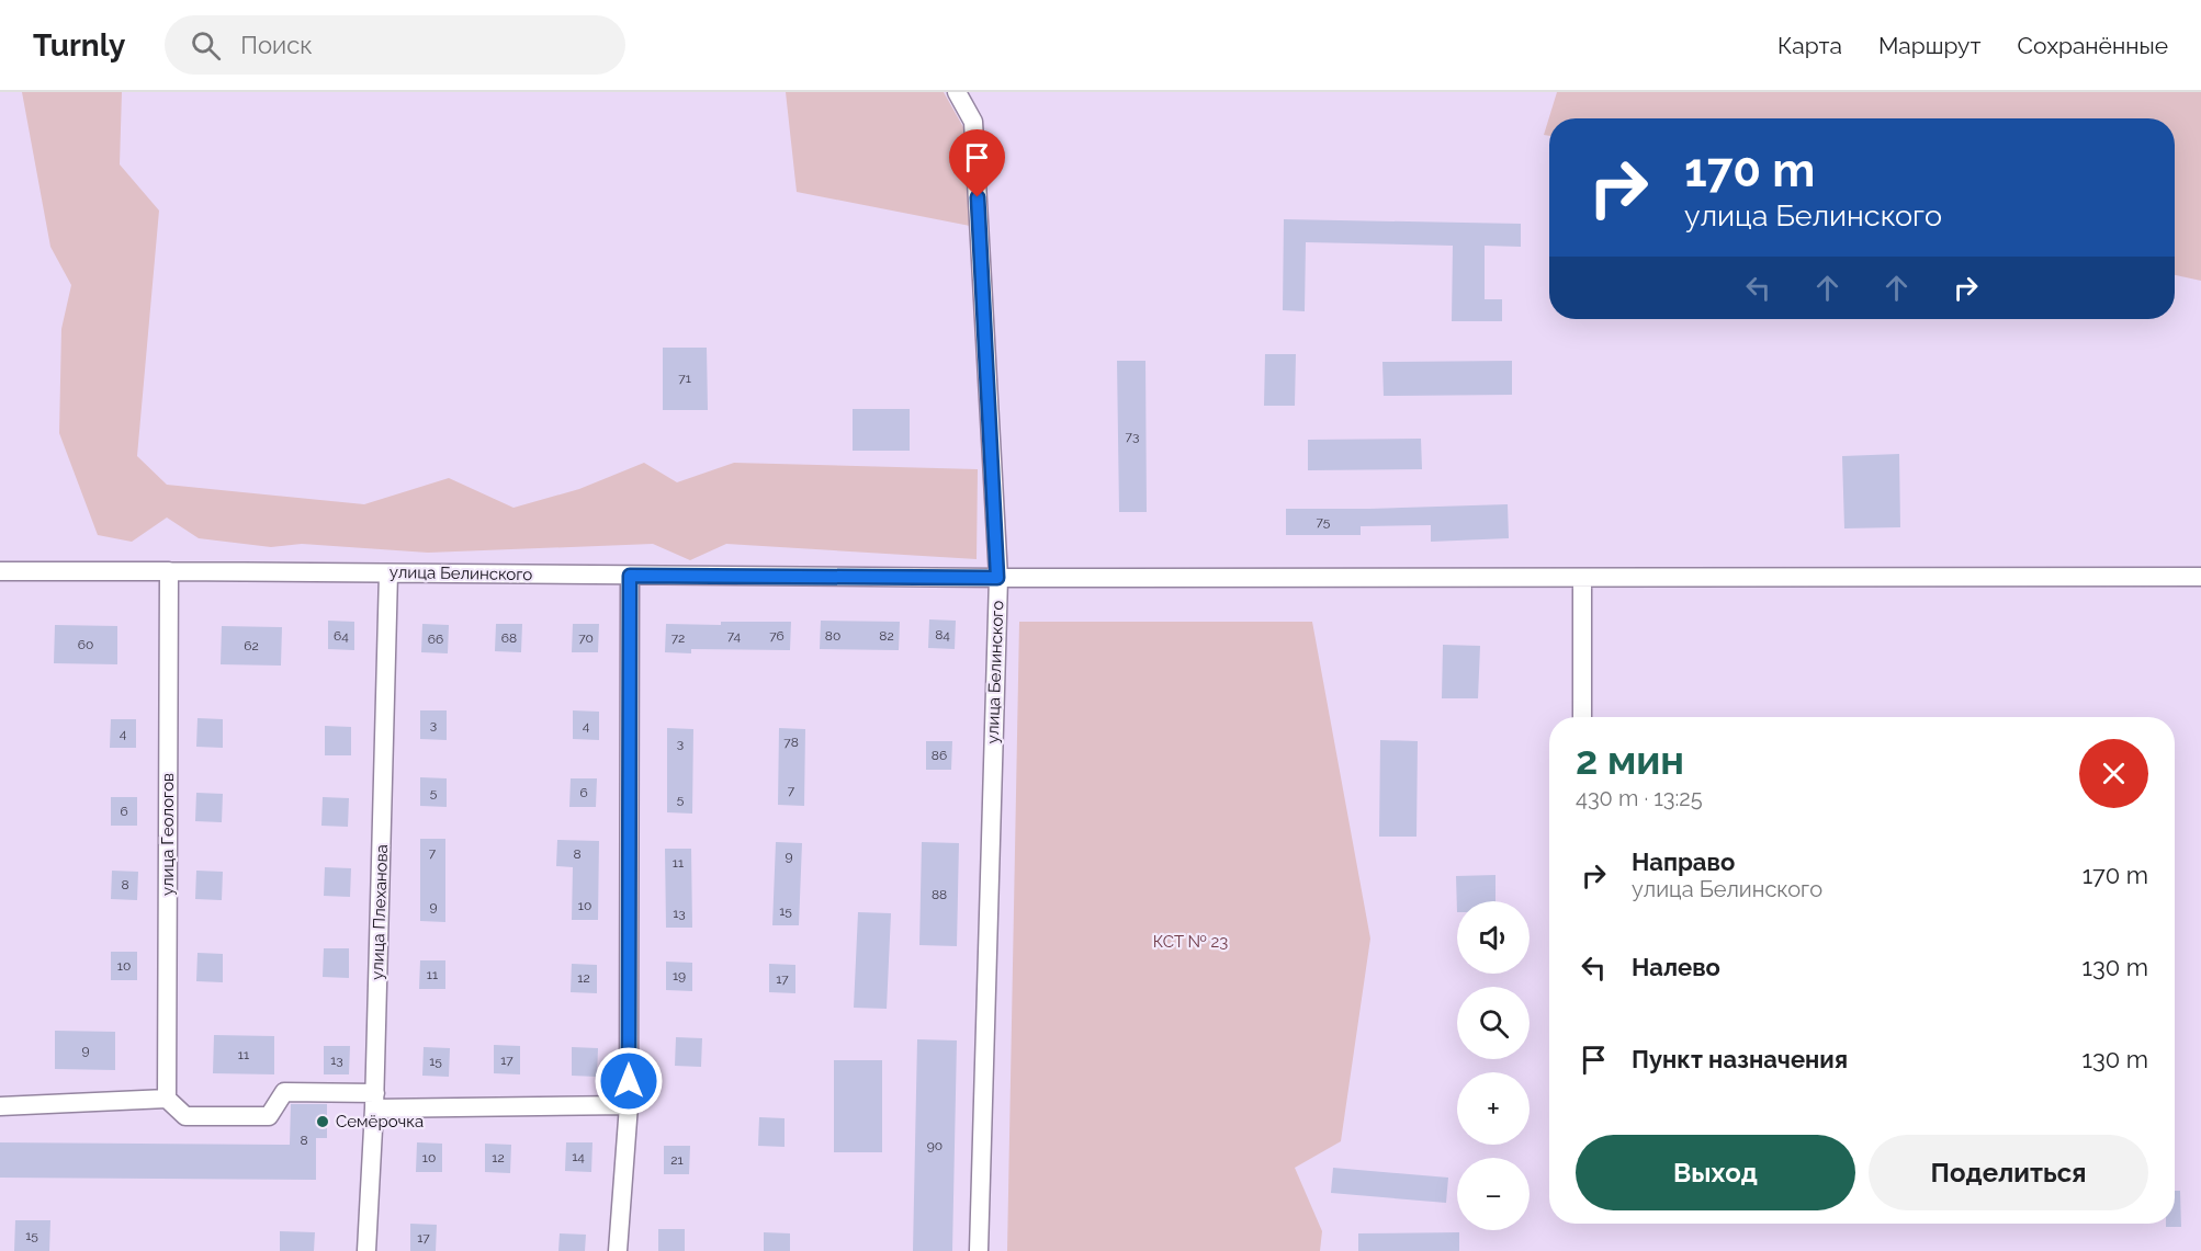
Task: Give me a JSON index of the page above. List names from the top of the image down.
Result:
{
  "streets": {
    "street": ["улица Белинского", "улица Геологов", "улица Плеханова"]
  },
  "crossings": [
    ["улица Белинского", "улица Геологов"],
    ["улица Белинского", "улица Плеханова"]
  ],
  "parks": ["КСТ № 23"],
  "places": ["Семёрочка"],
  "house_numbers": [
    "71",
    "73",
    "75",
    "84",
    "64",
    "74",
    "76",
    "80",
    "82",
    "68",
    "70",
    "72",
    "66",
    "60",
    "62",
    "3",
    "4",
    "4",
    "78",
    "3",
    "86",
    "7",
    "5",
    "6",
    "5",
    "6",
    "7",
    "8",
    "9",
    "11",
    "8",
    "88",
    "10",
    "9",
    "15",
    "13",
    "10",
    "11",
    "19",
    "12",
    "17",
    "9",
    "11",
    "13",
    "17",
    "15",
    "8",
    "90",
    "14",
    "10",
    "12",
    "21",
    "15",
    "17"
  ],
  "page": {
    "header": "Turnly",
    "search": "Поиск",
    "nav": ["Карта", "Маршрут", "Сохранённые"],
    "turn": ["170 m", "улица Белинского"],
    "heading": ["2 мин", "430 m · 13:25"],
    "list": [
      {
        "name": "Направо",
        "note": "улица Белинского",
        "value": "170 m"
      },
      {
        "name": "Налево",
        "value": "130 m"
      },
      {
        "name": "Пункт назначения",
        "value": "130 m"
      }
    ],
    "map_buttons": ["+", "−"],
    "buttons": ["Выход", "Поделиться"]
  }
}
